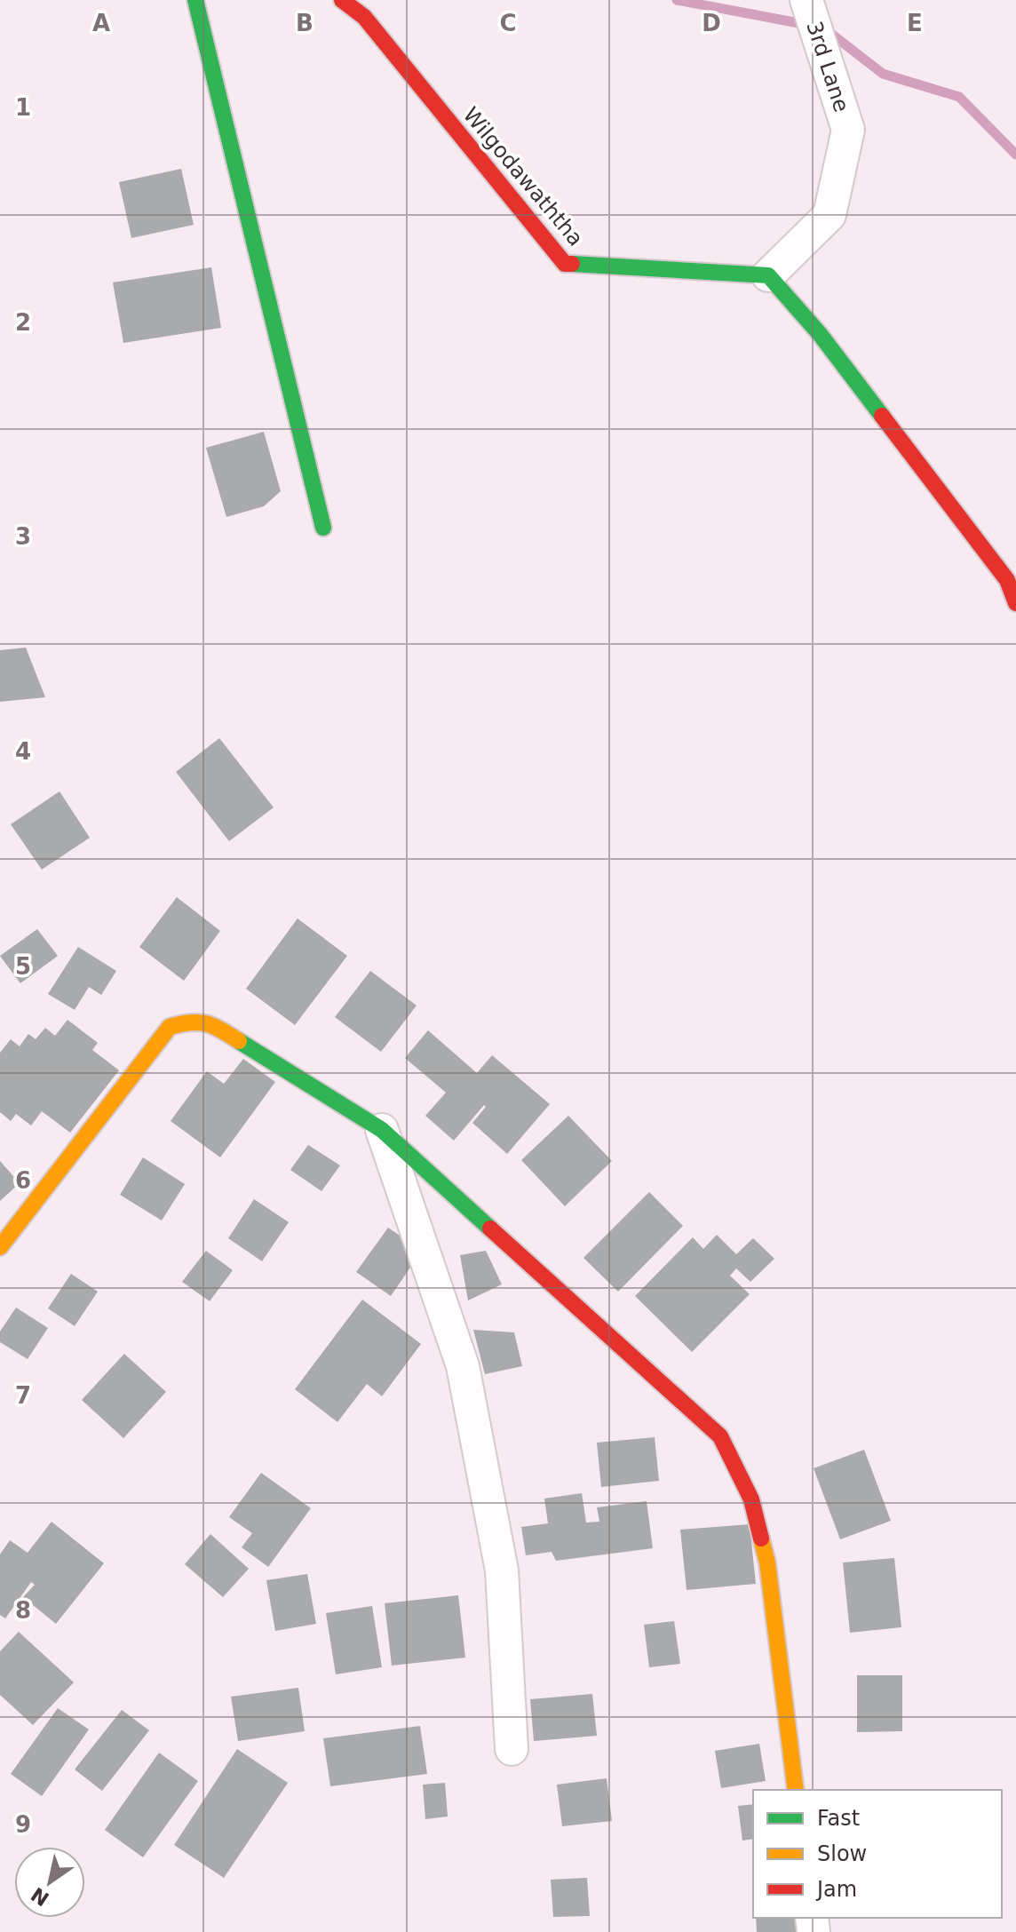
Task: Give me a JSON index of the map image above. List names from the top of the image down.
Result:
{
  "streets": {
    "street": ["3rd Lane", "Wilgodawaththa"]
  },
  "crossings": [
    ["3rd Lane", "Wilgodawaththa"]
  ],
  "legend": ["Fast", "Slow", "Jam"],
  "north": "bottom left",
  "grid": {
    "columns": [
      "A",
      "B",
      "C",
      "D",
      "E"
    ],
    "rows": [
      "1",
      "2",
      "3",
      "4",
      "5",
      "6",
      "7",
      "8",
      "9"
    ]
  }
}
